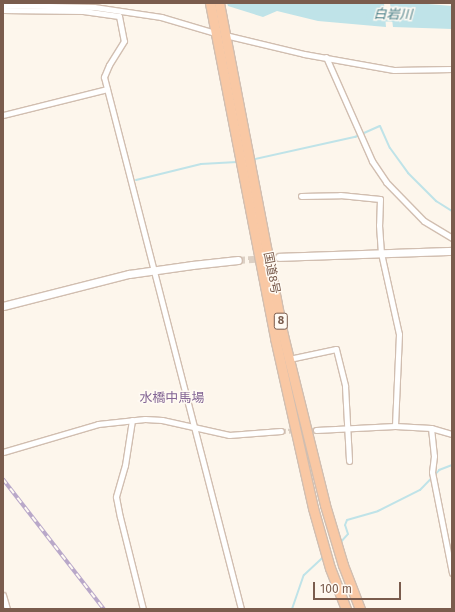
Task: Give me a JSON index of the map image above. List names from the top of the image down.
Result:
{
  "streets": {
    "highway": ["国道8号", "8"]
  },
  "districts": ["水橋中馬場"],
  "water": ["白岩川"],
  "scale_bar": "100 m"
}
